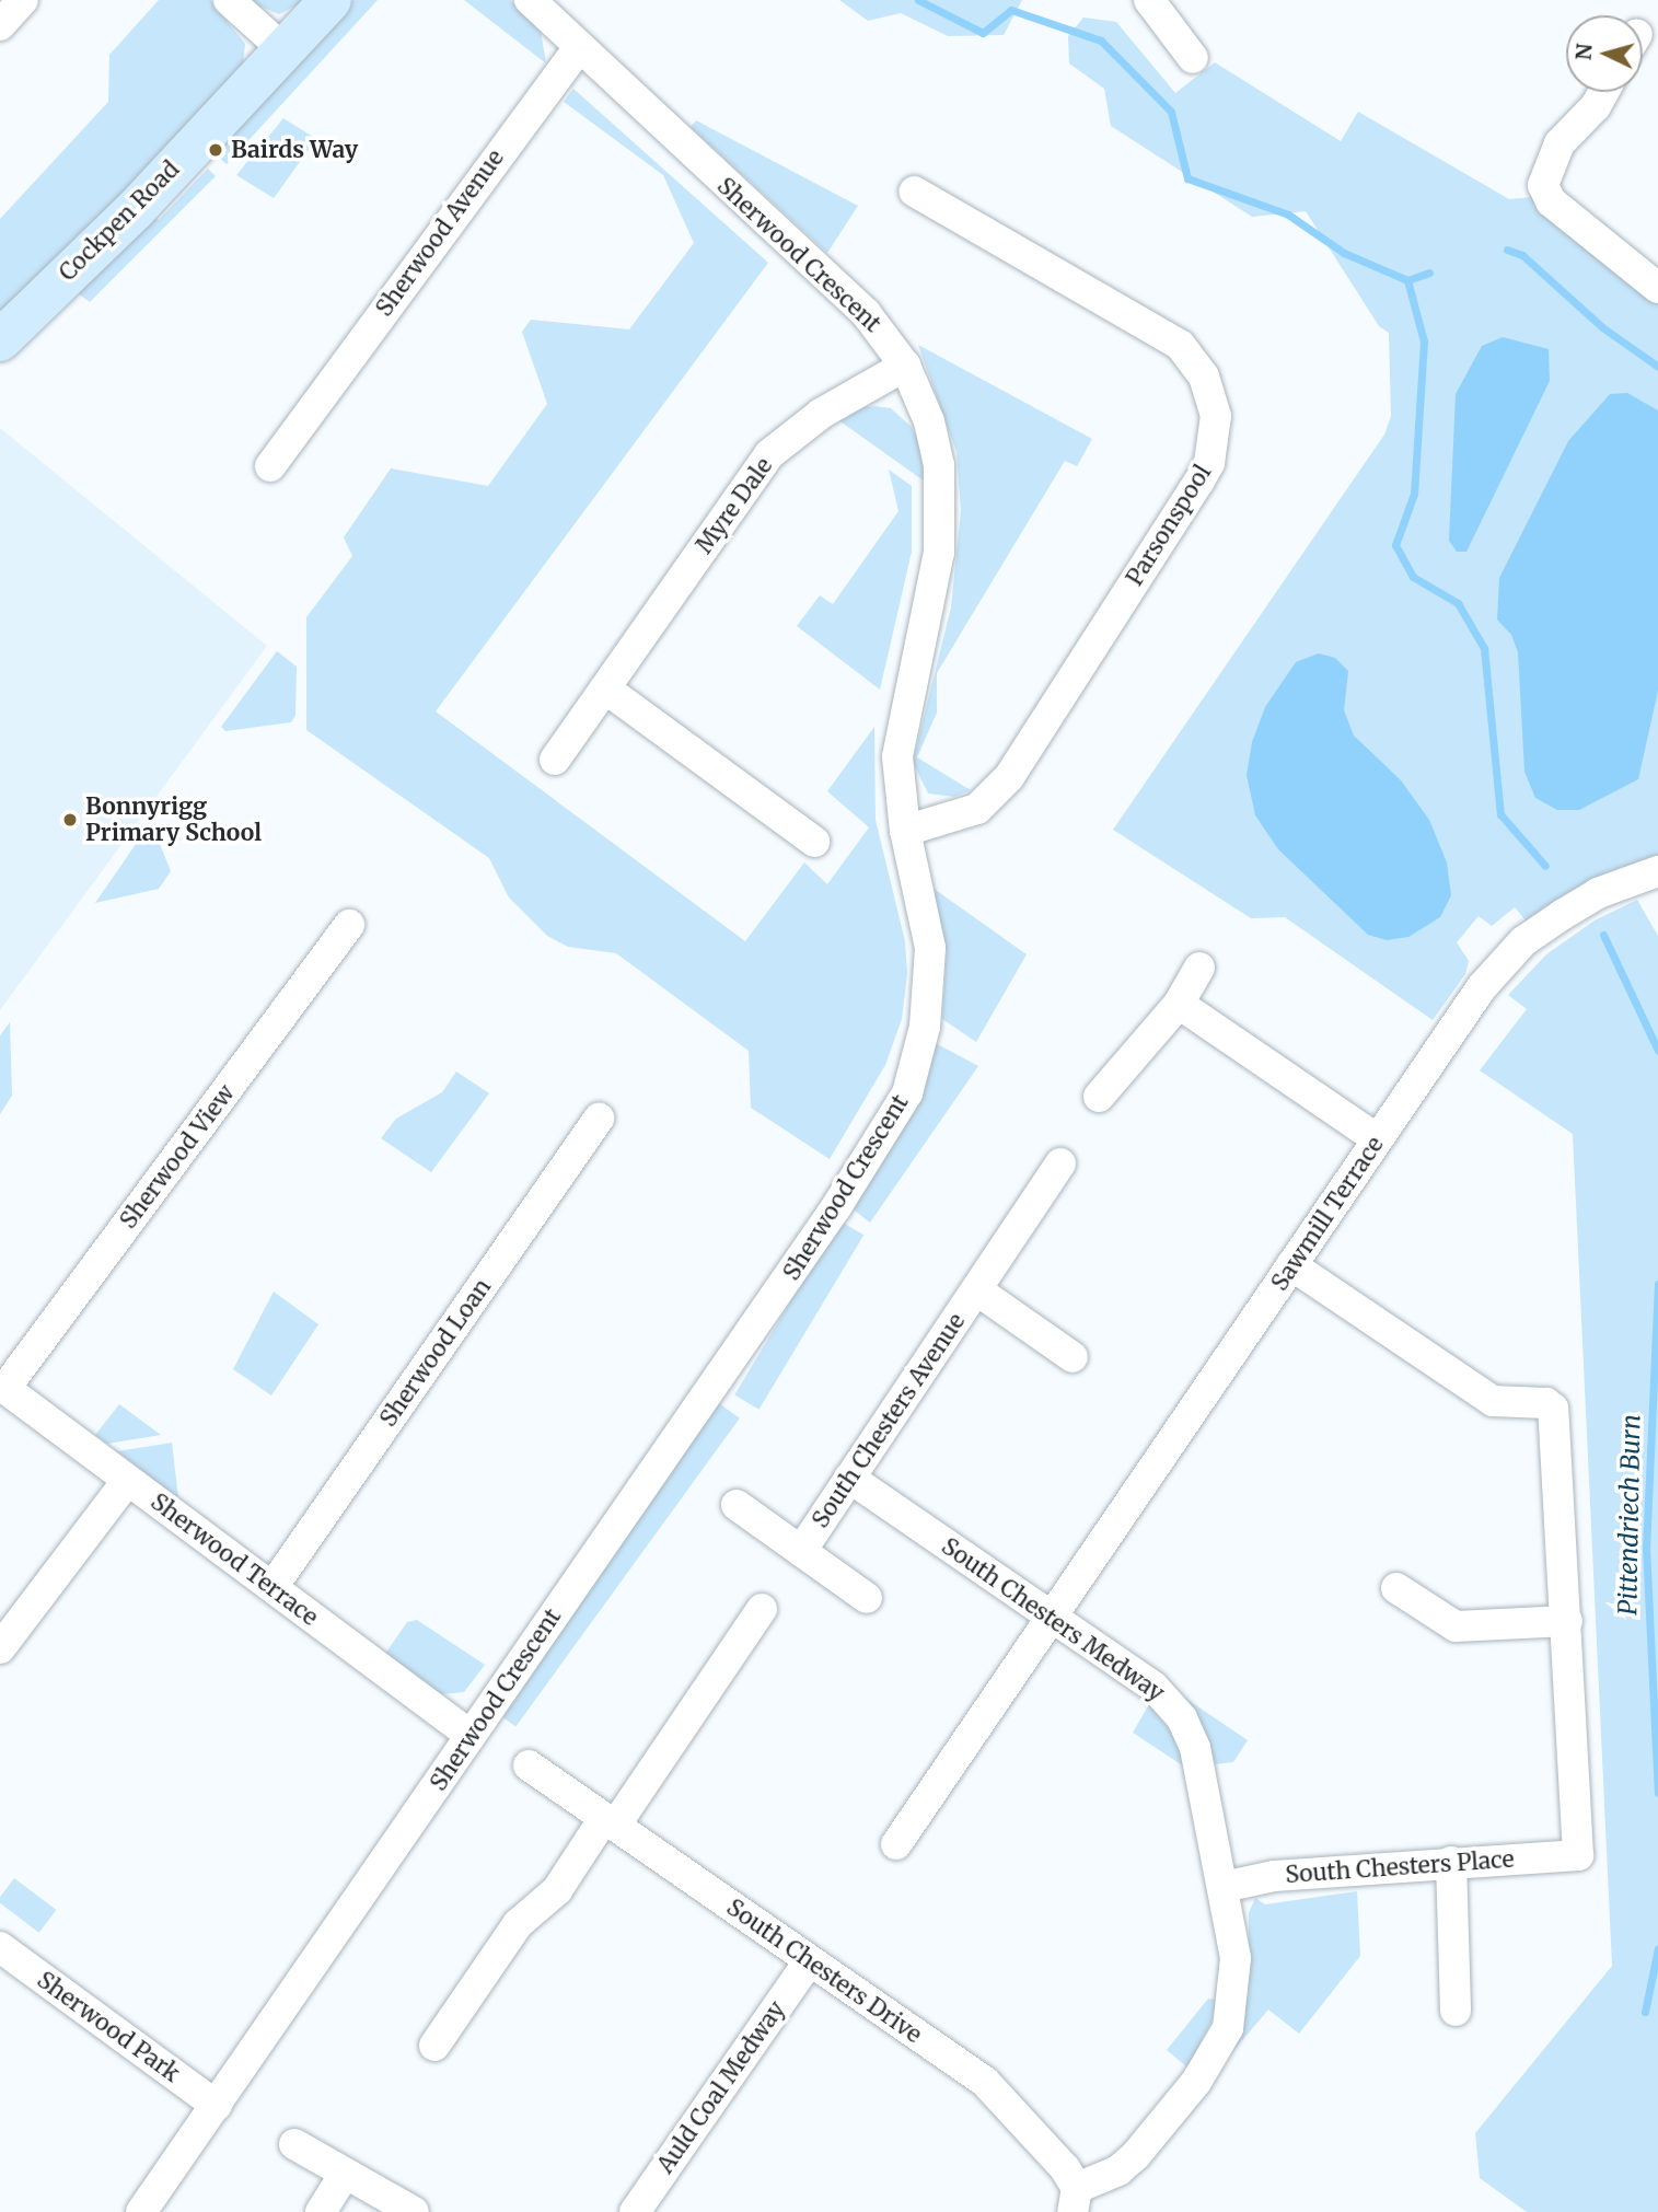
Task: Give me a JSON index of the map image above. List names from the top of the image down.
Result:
{
  "streets": {
    "main road": ["Cockpen Road"],
    "street": [
      "Sherwood Avenue",
      "Sherwood Crescent",
      "Myre Dale",
      "Parsonspool",
      "Sherwood View",
      "Sawmill Terrace",
      "Sherwood Loan",
      "South Chesters Avenue",
      "Sherwood Terrace",
      "South Chesters Medway",
      "South Chesters Place",
      "South Chesters Drive",
      "Sherwood Park",
      "Auld Coal Medway"
    ]
  },
  "crossings": [
    ["Sherwood Avenue", "Sherwood Crescent"],
    ["Sherwood Crescent", "Myre Dale"],
    ["Sherwood Crescent", "Parsonspool"],
    ["Sherwood Crescent", "Sherwood Terrace"],
    ["Sherwood Crescent", "Sherwood Park"],
    ["Sherwood View", "Sherwood Terrace"],
    ["Sawmill Terrace", "South Chesters Medway"],
    ["Sherwood Loan", "Sherwood Terrace"],
    ["South Chesters Avenue", "South Chesters Medway"],
    ["South Chesters Medway", "South Chesters Place"],
    ["South Chesters Medway", "South Chesters Drive"],
    ["South Chesters Drive", "Auld Coal Medway"]
  ],
  "water": ["Pittendriech Burn"],
  "places": ["Bairds Way", "Bonnyrigg Primary School"],
  "north": "left"
}
